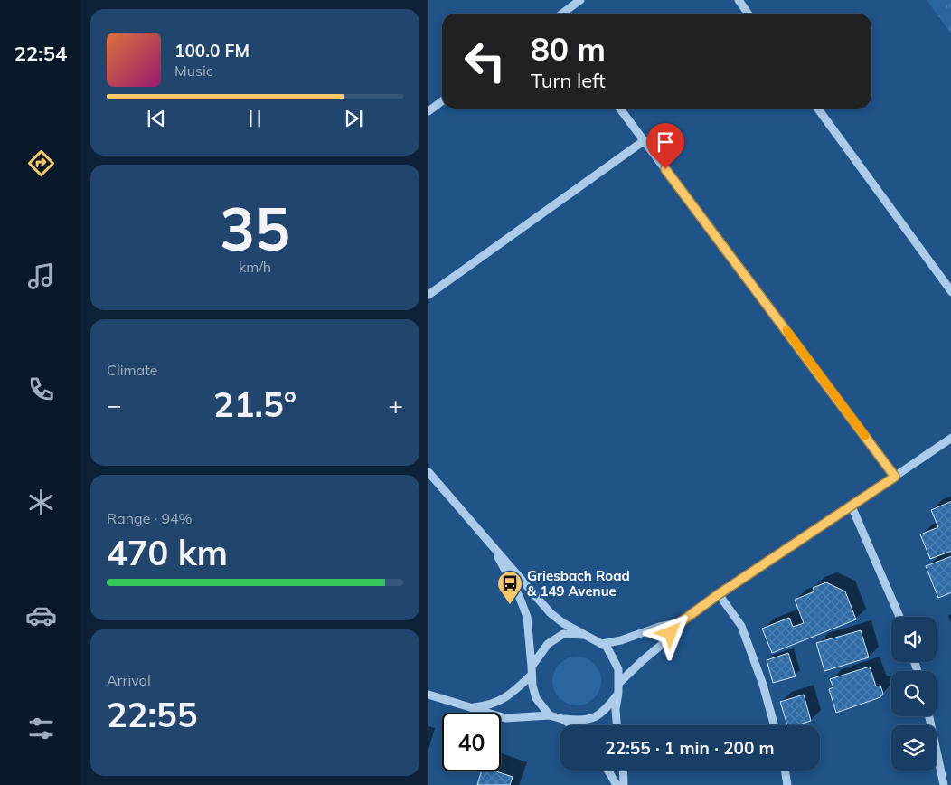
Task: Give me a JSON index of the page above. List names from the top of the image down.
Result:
{
  "places": {
    "bus stop": ["Griesbach Road & 149 Avenue"]
  },
  "page": {
    "tabs": "22:54",
    "turn": ["80 m", "Turn left"],
    "song": ["100.0 FM", "Music"],
    "tile": [
      ["35", "km/h"],
      "Climate",
      ["Range · 94%", "470 km"],
      ["Arrival", "22:55"]
    ],
    "heat": ["−", "21.5°", "+"],
    "limit": "40",
    "trip": "22:55 · 1 min · 200 m"
  }
}
